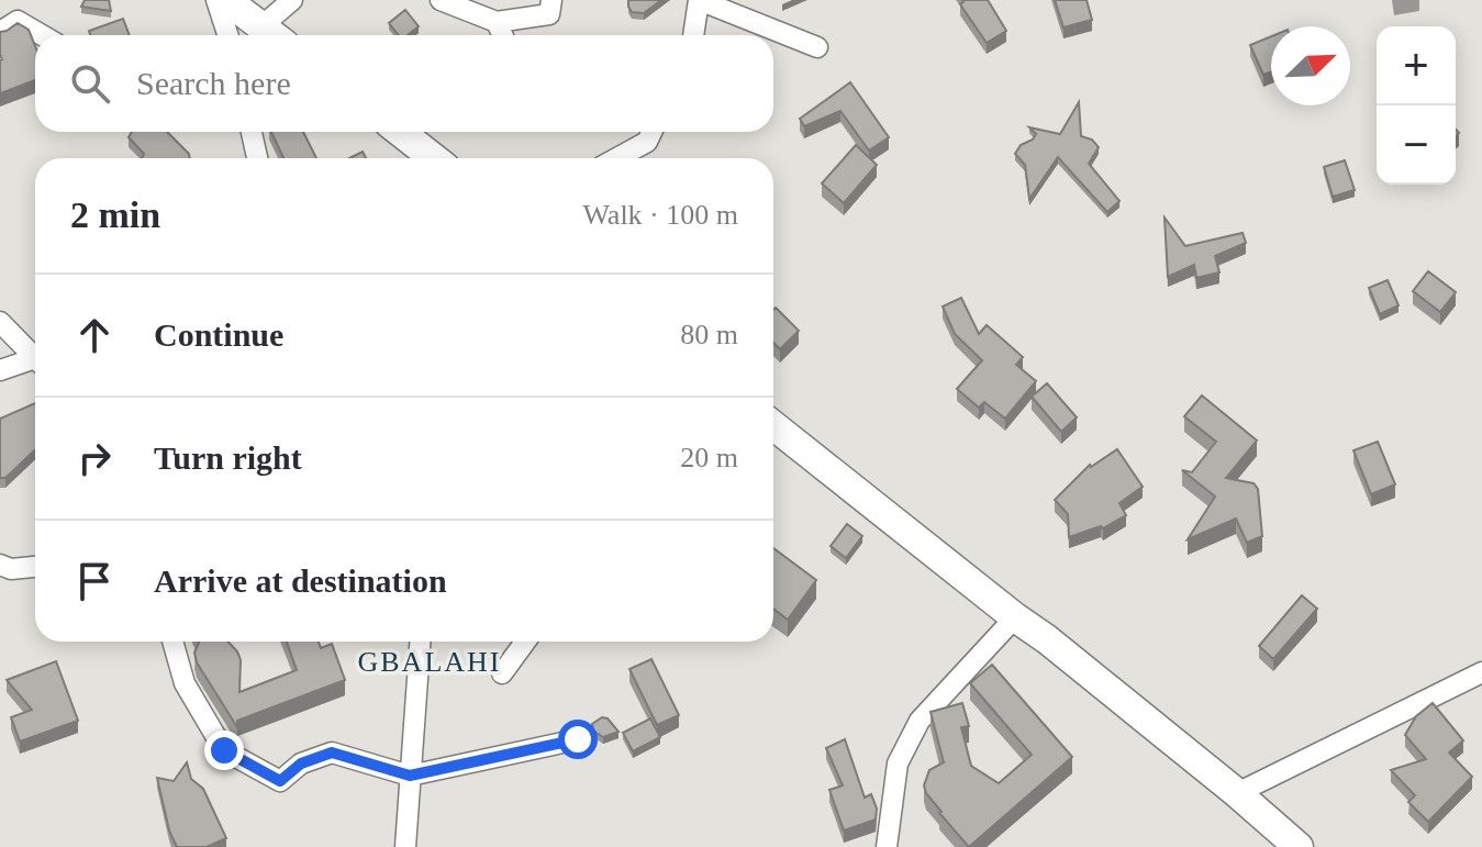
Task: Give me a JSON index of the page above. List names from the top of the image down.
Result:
{
  "districts": ["GBALAHI"],
  "north": "top right",
  "page": {
    "map_buttons": ["+", "−"],
    "search": "Search here",
    "heading": ["2 min", "Walk · 100 m"],
    "list": [
      ["Continue", "80 m"],
      ["Turn right", "20 m"],
      "Arrive at destination"
    ]
  }
}
